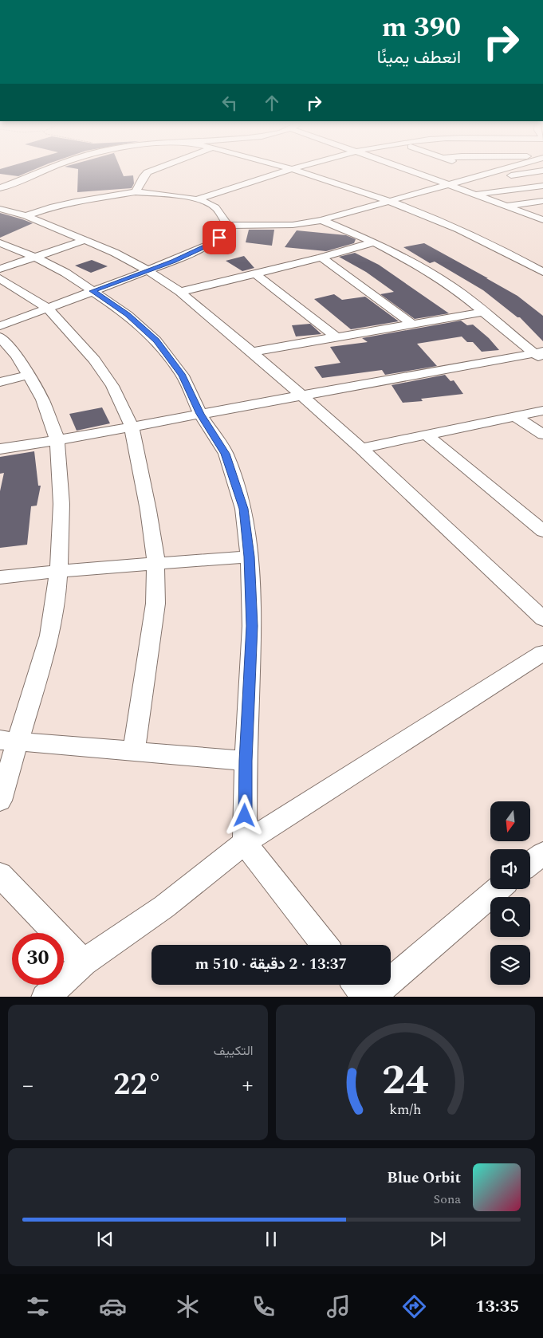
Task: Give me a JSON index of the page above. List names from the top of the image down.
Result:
{
  "north": "bottom",
  "page": {
    "turn": ["390 m", "انعطف يمينًا"],
    "limit": "30",
    "trip": "13:37 · 2 دقيقة · 510 m",
    "tile": "التكييف",
    "heat": ["−", "22°", "+"],
    "song": ["Blue Orbit", "Sona"],
    "tabs": "13:35",
    "gauge": ["24", "km/h"]
  }
}
